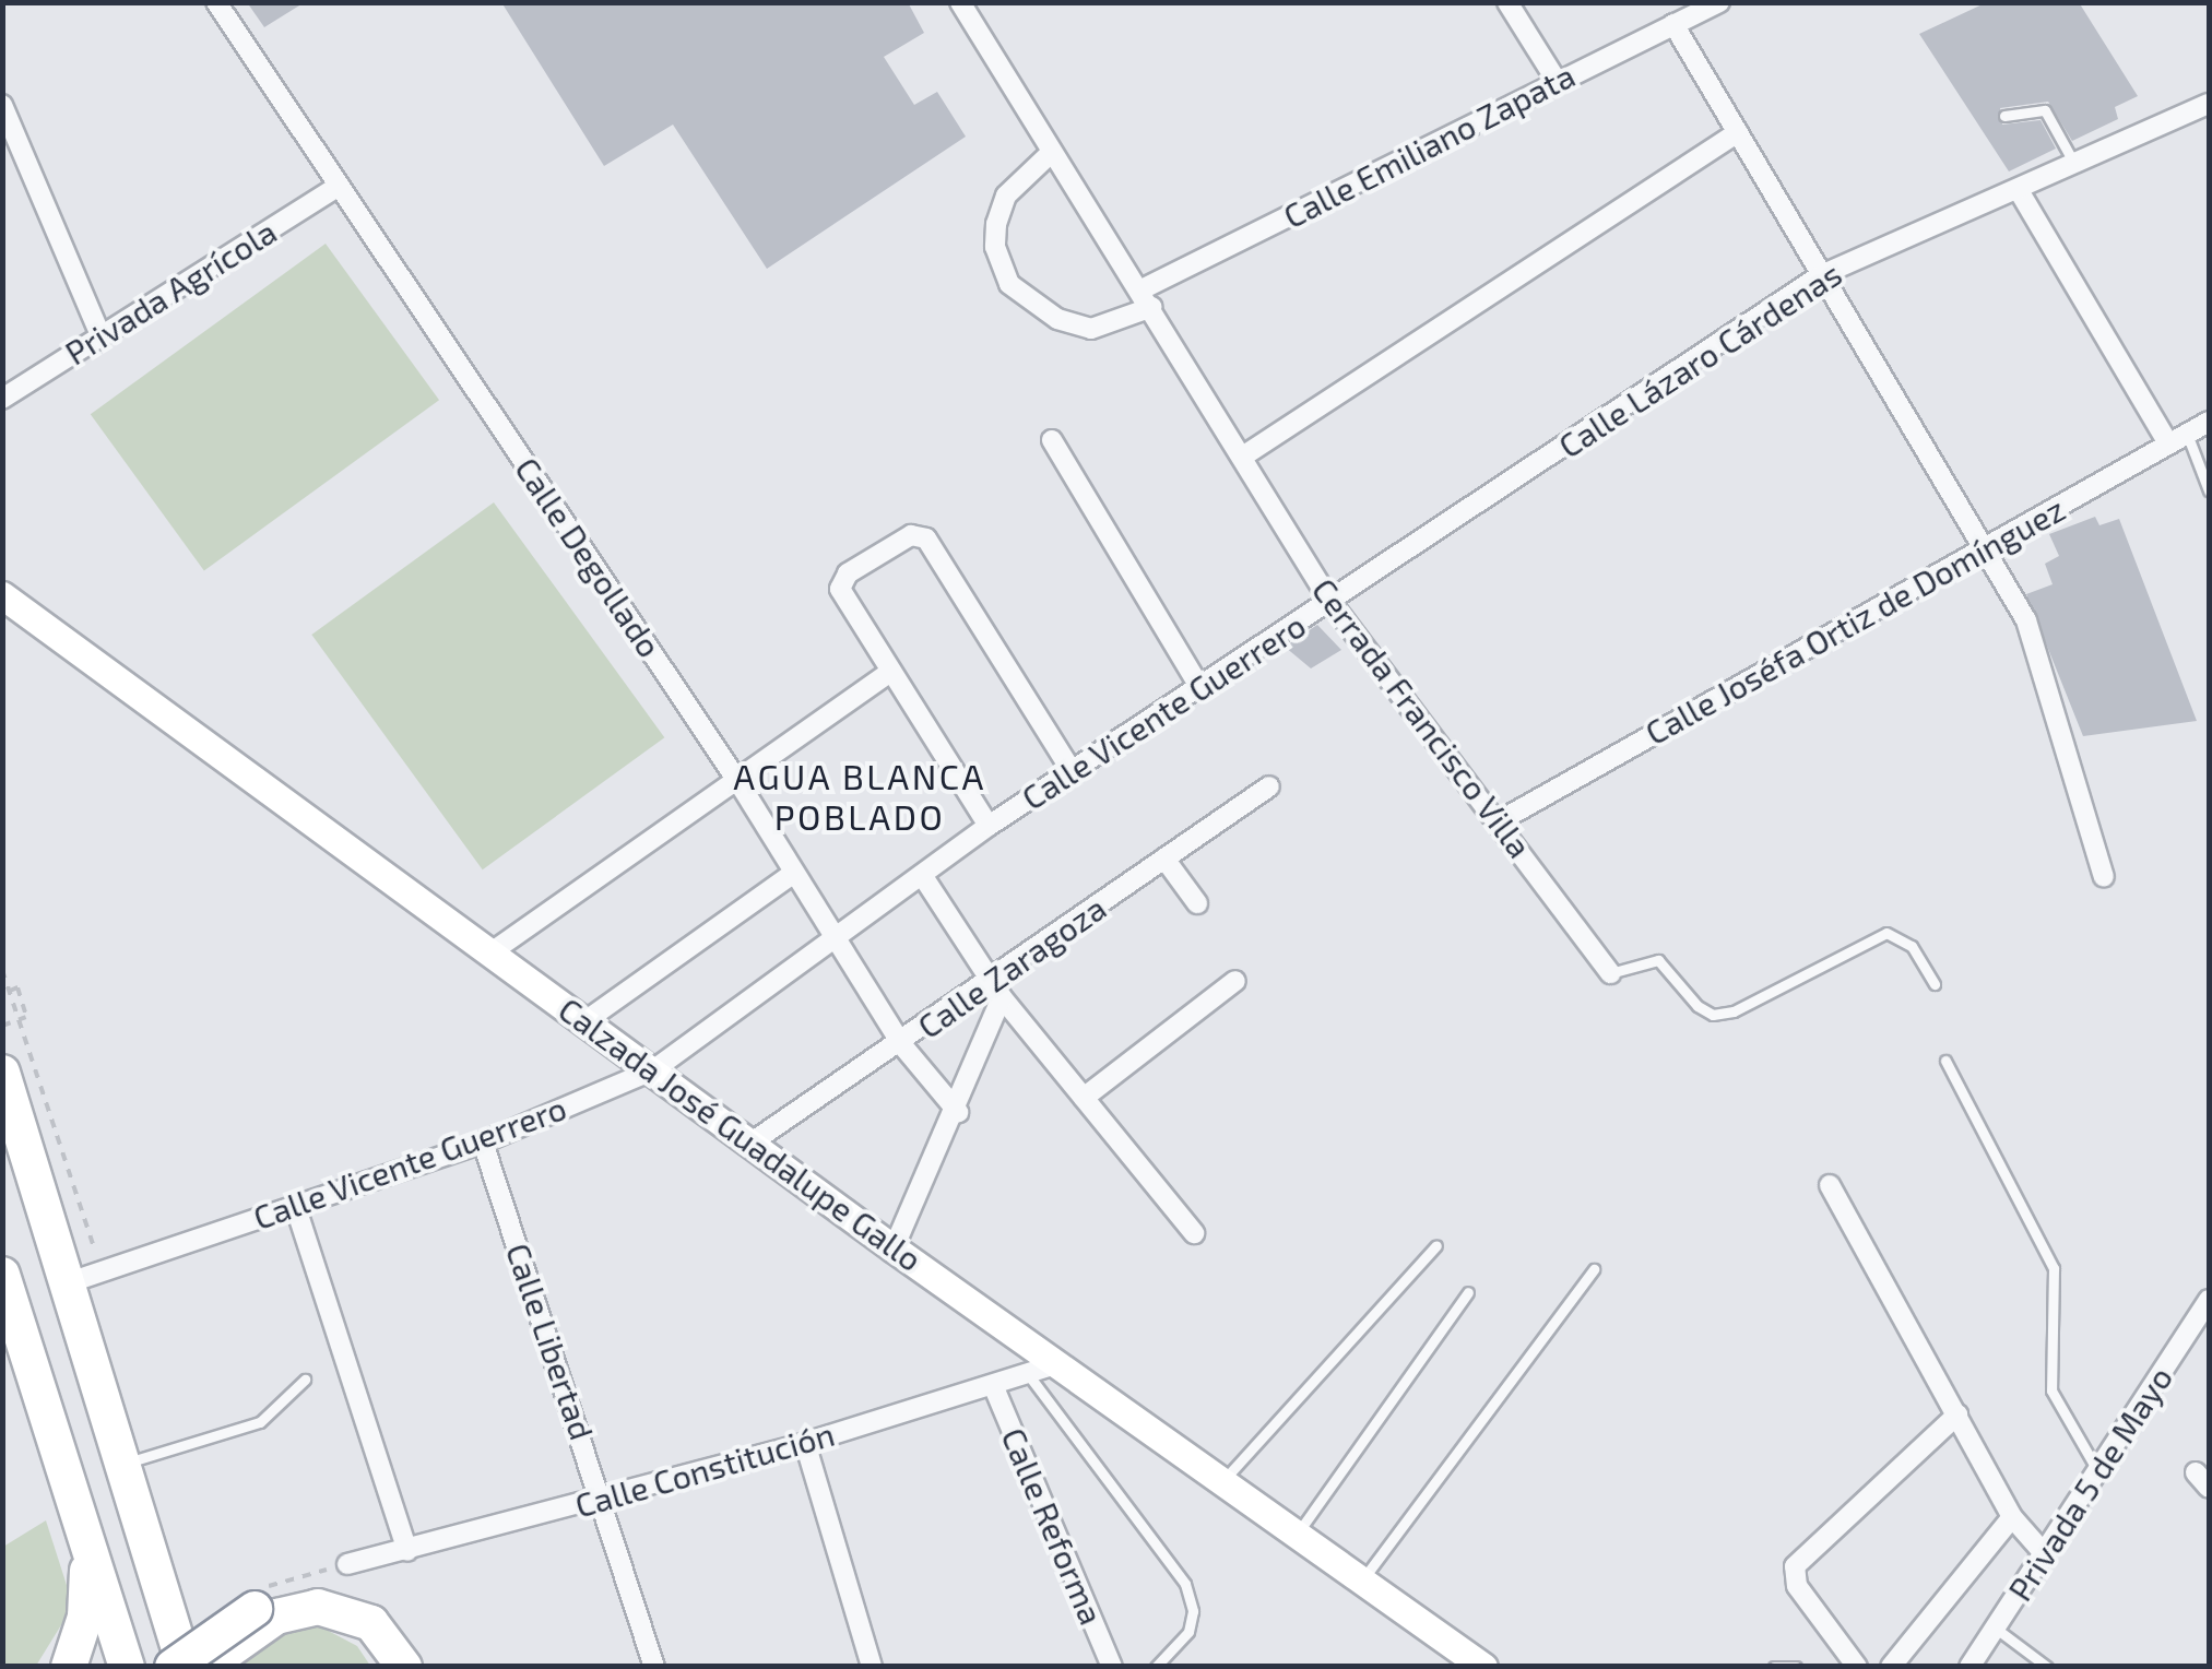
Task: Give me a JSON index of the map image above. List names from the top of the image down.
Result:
{
  "streets": {
    "street": [
      "Calle Emiliano Zapata",
      "Privada Agrícola",
      "Calle Lázaro Cárdenas",
      "Calle Degollado",
      "Calle Joséfa Ortiz de Domínguez",
      "Calle Vicente Guerrero",
      "Cerrada Francisco Villa",
      "Calle Zaragoza",
      "Calzada José Guadalupe Gallo",
      "Calle Libertad",
      "Calle Constitución",
      "Privada 5 de Mayo",
      "Calle Reforma"
    ]
  },
  "crossings": [
    ["Calle Emiliano Zapata", "Cerrada Francisco Villa"],
    ["Privada Agrícola", "Calle Degollado"],
    ["Calle Lázaro Cárdenas", "Calle Vicente Guerrero"],
    ["Calle Lázaro Cárdenas", "Cerrada Francisco Villa"],
    ["Calle Degollado", "Calle Vicente Guerrero"],
    ["Calle Degollado", "Calle Zaragoza"],
    ["Calle Joséfa Ortiz de Domínguez", "Cerrada Francisco Villa"],
    ["Calle Vicente Guerrero", "Cerrada Francisco Villa"],
    ["Calle Vicente Guerrero", "Calzada José Guadalupe Gallo"],
    ["Calle Vicente Guerrero", "Calle Libertad"],
    ["Calle Zaragoza", "Calzada José Guadalupe Gallo"],
    ["Calzada José Guadalupe Gallo", "Calle Constitución"],
    ["Calle Libertad", "Calle Constitución"],
    ["Calle Constitución", "Calle Reforma"]
  ],
  "districts": ["AGUA BLANCA POBLADO"]
}
